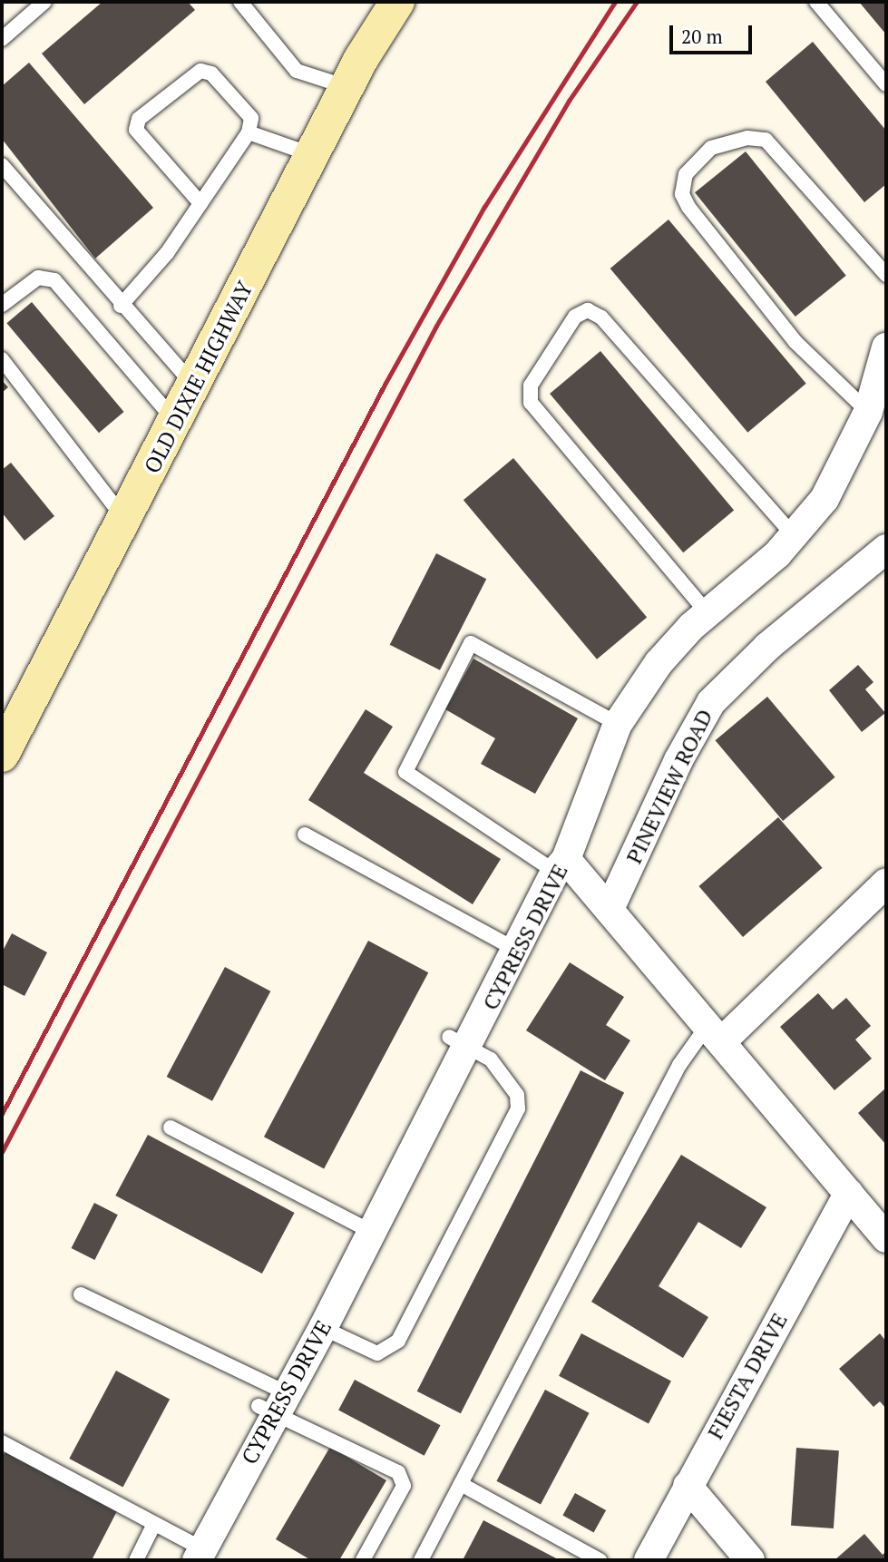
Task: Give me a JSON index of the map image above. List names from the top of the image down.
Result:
{
  "streets": {
    "street": [
      "OLD DIXIE HIGHWAY",
      "PINEVIEW ROAD",
      "CYPRESS DRIVE",
      "FIESTA DRIVE"
    ]
  },
  "scale_bar": "20 m"
}
